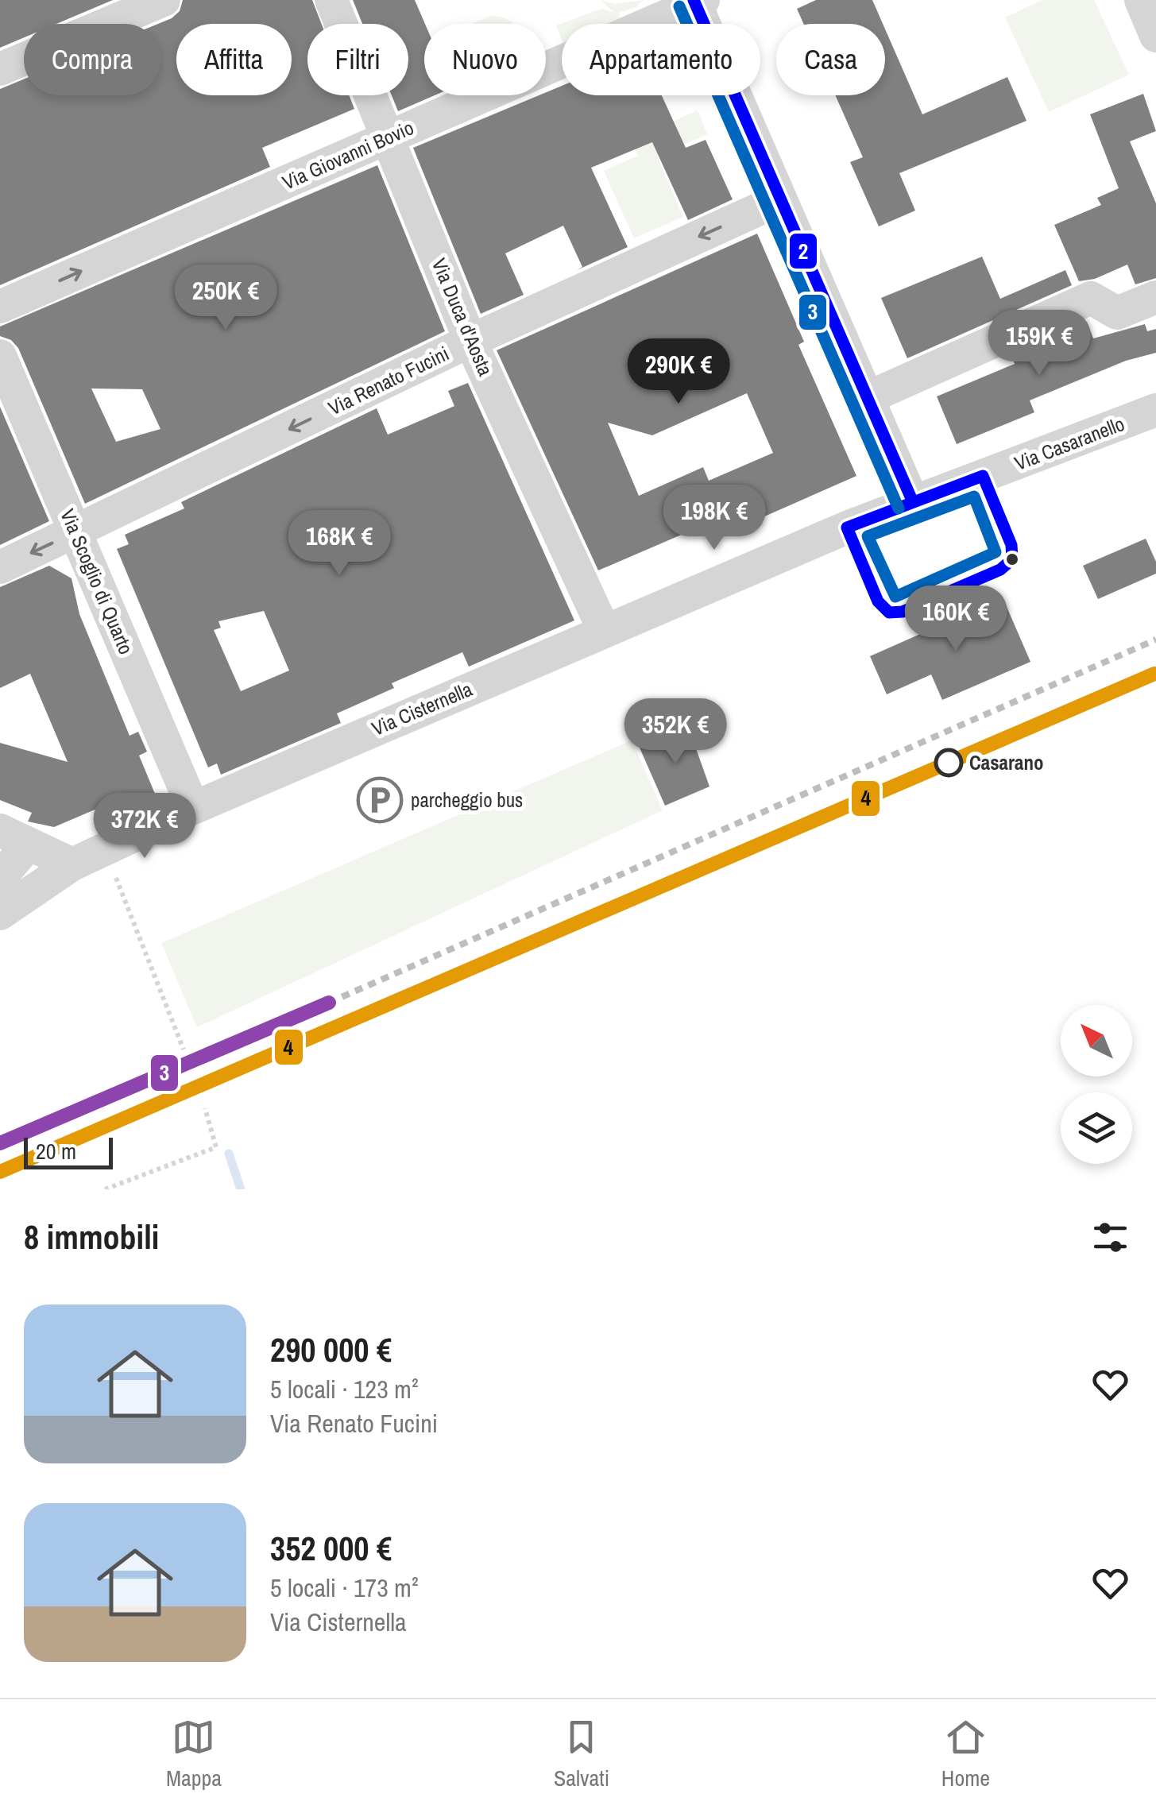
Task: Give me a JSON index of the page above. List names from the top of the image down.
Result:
{
  "streets": {
    "street": [
      "Via Giovanni Bovio",
      "Via Duca d'Aosta",
      "Via Renato Fucini",
      "Via Casaranello",
      "Via Scoglio di Quarto",
      "Via Cisternella"
    ]
  },
  "crossings": [
    ["Via Giovanni Bovio", "Via Duca d'Aosta"],
    ["Via Duca d'Aosta", "Via Renato Fucini"],
    ["Via Duca d'Aosta", "Via Cisternella"],
    ["Via Renato Fucini", "Via Scoglio di Quarto"],
    ["Via Casaranello", "Via Cisternella"],
    ["Via Scoglio di Quarto", "Via Cisternella"]
  ],
  "one_way": ["Via Renato Fucini"],
  "places": {
    "other": ["Casarano"],
    "parking": ["parcheggio bus"]
  },
  "lines": ["transit line 2", "transit line 3", "transit line 4"],
  "scale_bar": "20 m",
  "north": "top left",
  "page": {
    "chip": [
      "Compra",
      "Affitta",
      "Filtri",
      "Nuovo",
      "Appartamento",
      "Casa"
    ],
    "price": [
      "250K €",
      "159K €",
      "290K €",
      "198K €",
      "168K €",
      "160K €",
      "352K €",
      "372K €"
    ],
    "scale": "20 m",
    "heading": "8 immobili",
    "list": [
      {
        "name": "290 000 €",
        "note": "5 locali · 123 m² · Via Renato Fucini"
      },
      {
        "name": "352 000 €",
        "note": "5 locali · 173 m² · Via Cisternella"
      }
    ],
    "tabs": ["Mappa", "Salvati", "Home"]
  }
}
